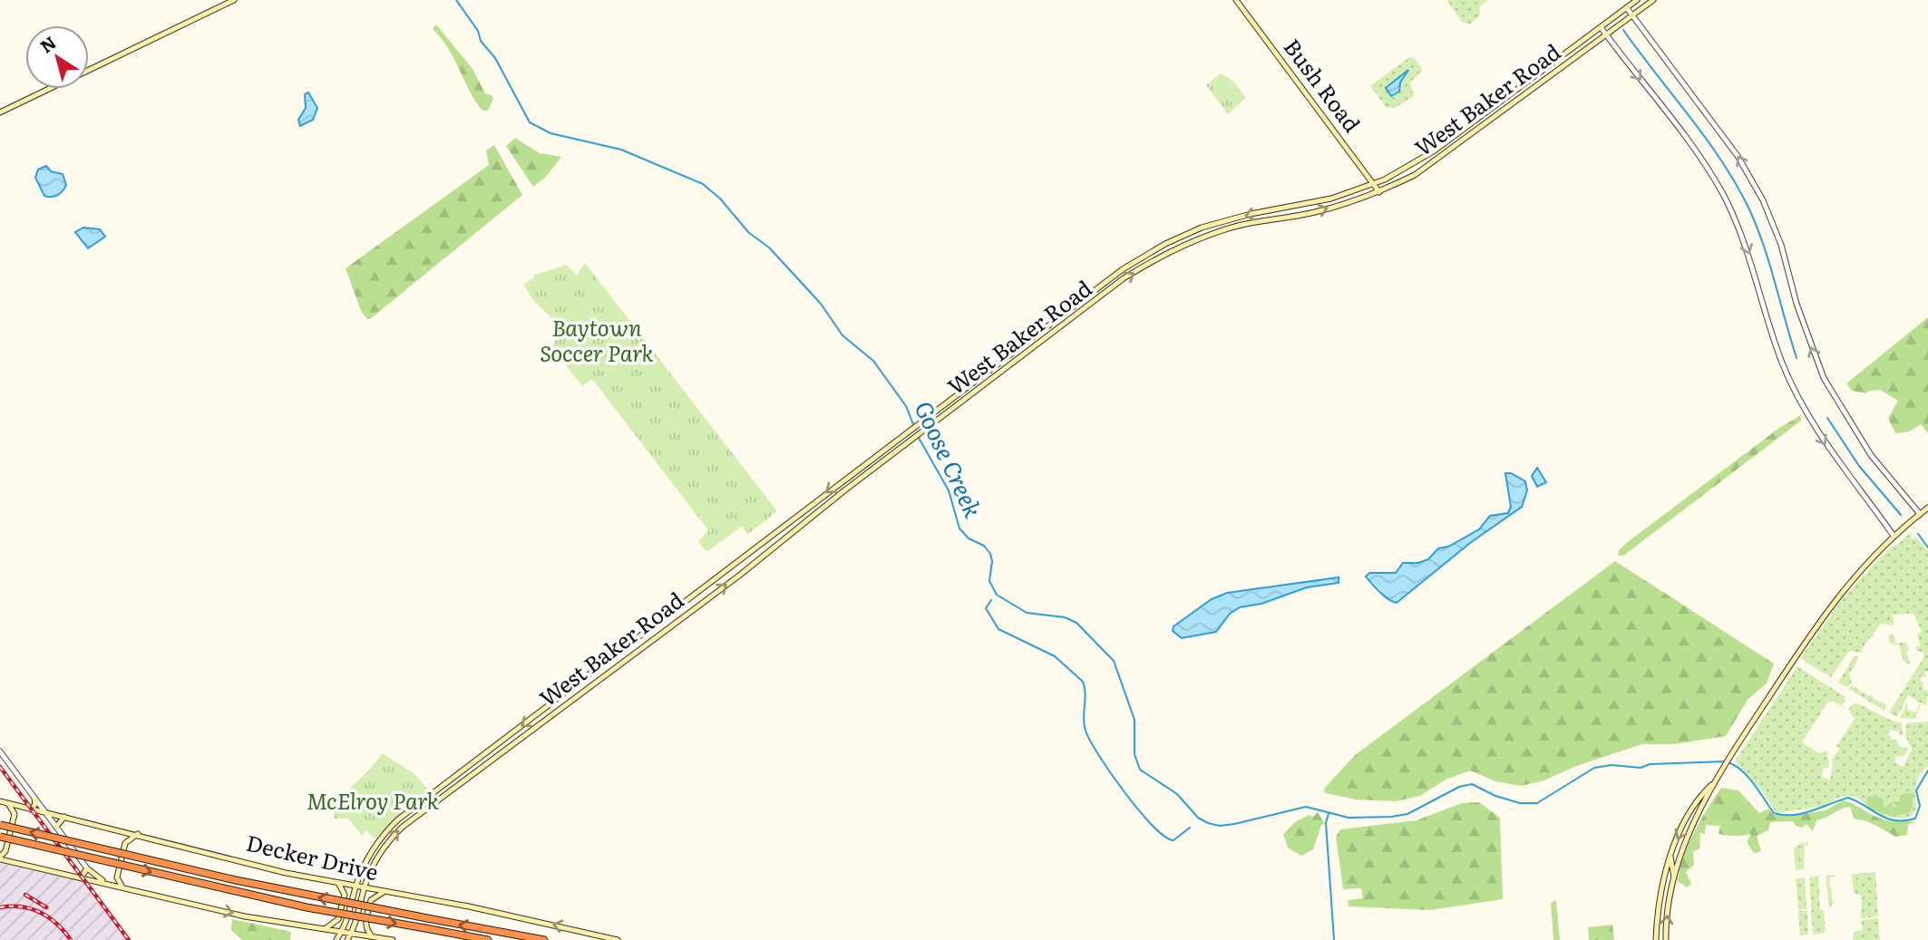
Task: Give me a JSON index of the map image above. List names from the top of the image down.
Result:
{
  "streets": {
    "highway": ["Decker Drive"],
    "main road": ["Bush Road", "West Baker Road"]
  },
  "crossings": [
    ["Bush Road", "West Baker Road"],
    ["West Baker Road", "Decker Drive"]
  ],
  "water": ["Goose Creek"],
  "parks": ["Baytown Soccer Park", "McElroy Park"],
  "north": "top left"
}
